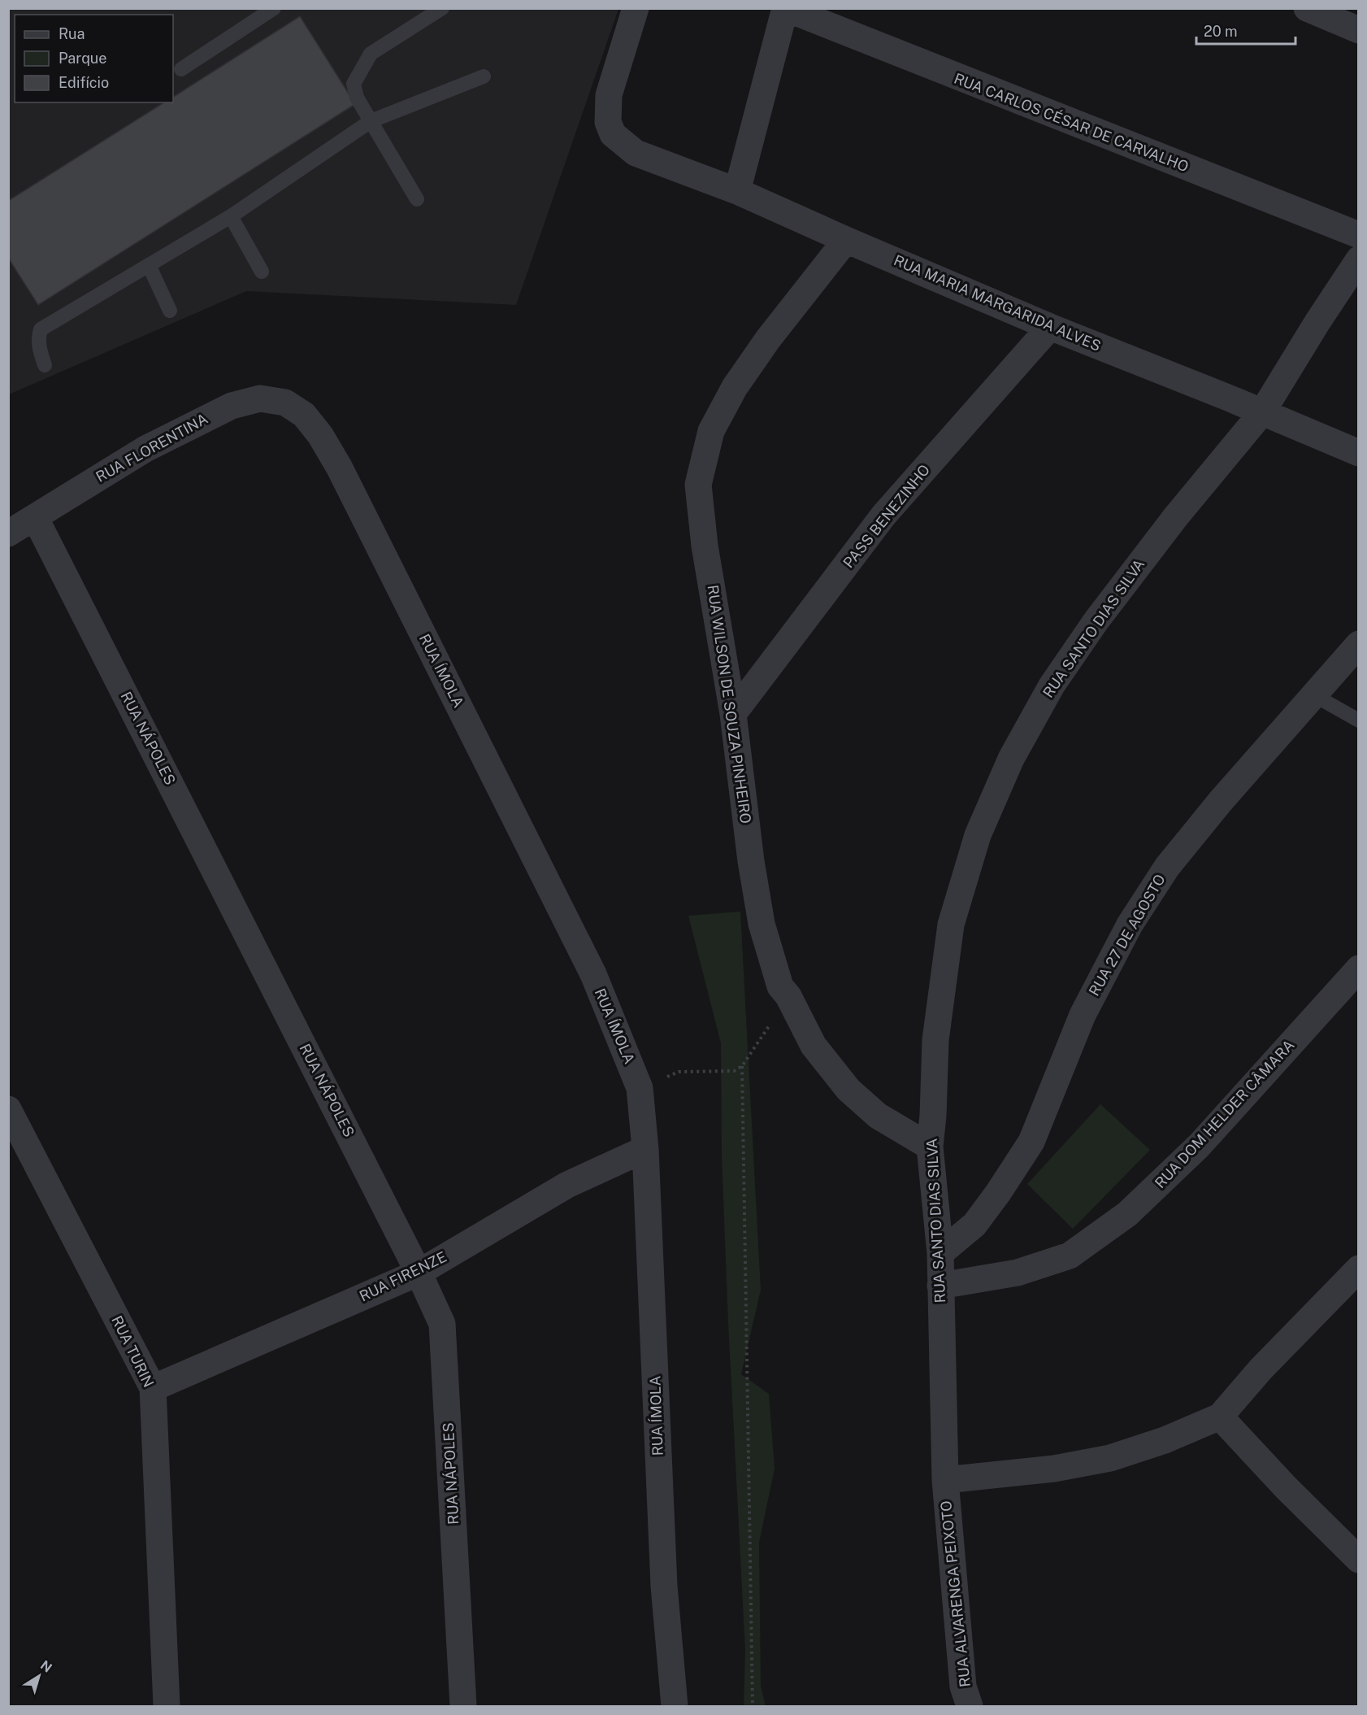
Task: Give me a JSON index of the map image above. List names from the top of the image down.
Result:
{
  "streets": {
    "street": [
      "RUA CARLOS CÉSAR DE CARVALHO",
      "RUA MARIA MARGARIDA ALVES",
      "RUA FLORENTINA",
      "PASS BENEZINHO",
      "RUA SANTO DIAS SILVA",
      "RUA ÍMOLA",
      "RUA WILSON DE SOUZA PINHEIRO",
      "RUA NÁPOLES",
      "RUA 27 DE AGOSTO",
      "RUA DOM HELDER CÂMARA",
      "RUA FIRENZE",
      "RUA TURIN",
      "RUA ALVARENGA PEIXOTO"
    ]
  },
  "crossings": [
    ["RUA MARIA MARGARIDA ALVES", "PASS BENEZINHO"],
    ["RUA MARIA MARGARIDA ALVES", "RUA SANTO DIAS SILVA"],
    ["RUA MARIA MARGARIDA ALVES", "RUA WILSON DE SOUZA PINHEIRO"],
    ["RUA FLORENTINA", "RUA ÍMOLA"],
    ["RUA FLORENTINA", "RUA NÁPOLES"],
    ["PASS BENEZINHO", "RUA WILSON DE SOUZA PINHEIRO"],
    ["RUA SANTO DIAS SILVA", "RUA WILSON DE SOUZA PINHEIRO"],
    ["RUA SANTO DIAS SILVA", "RUA 27 DE AGOSTO"],
    ["RUA SANTO DIAS SILVA", "RUA DOM HELDER CÂMARA"],
    ["RUA SANTO DIAS SILVA", "RUA ALVARENGA PEIXOTO"],
    ["RUA ÍMOLA", "RUA FIRENZE"],
    ["RUA NÁPOLES", "RUA FIRENZE"],
    ["RUA FIRENZE", "RUA TURIN"]
  ],
  "legend": ["Rua", "Parque", "Edifício"],
  "scale_bar": "20 m",
  "north": "top right"
}
